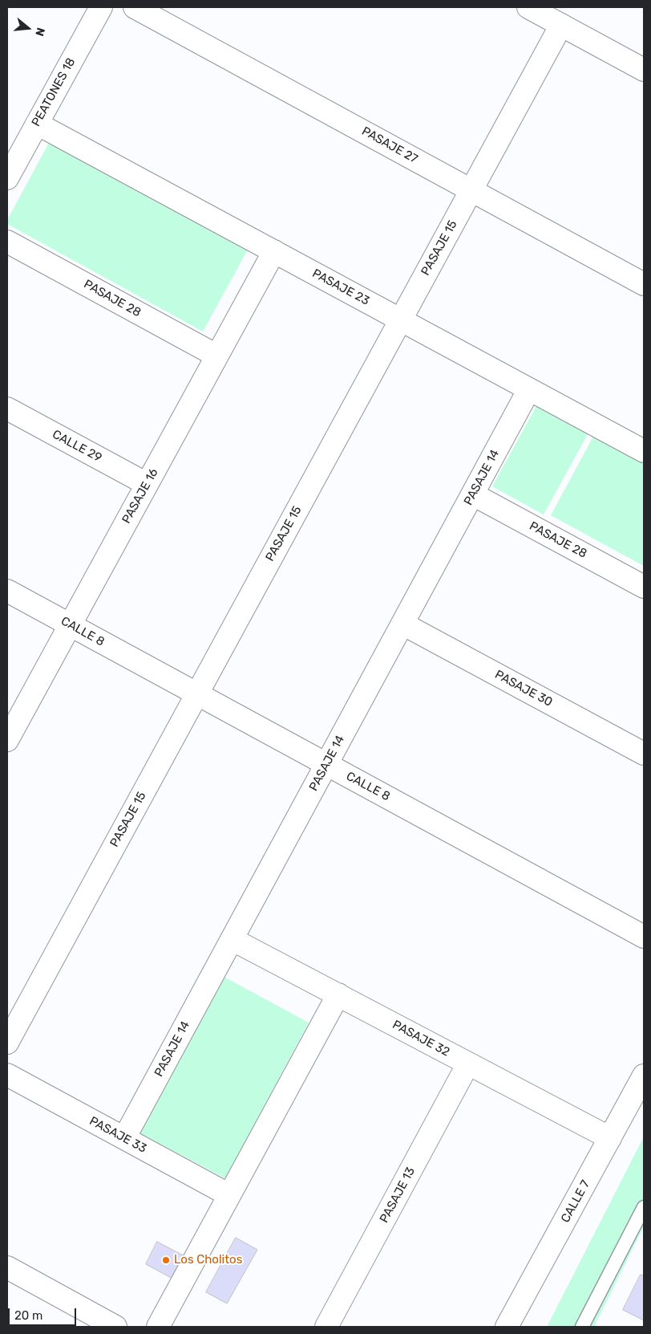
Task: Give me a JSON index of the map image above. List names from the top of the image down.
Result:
{
  "streets": {
    "street": [
      "PEATONES 18",
      "PASAJE 27",
      "PASAJE 15",
      "PASAJE 23",
      "PASAJE 28",
      "CALLE 29",
      "PASAJE 14",
      "PASAJE 16",
      "CALLE 8",
      "PASAJE 30",
      "PASAJE 32",
      "PASAJE 33",
      "PASAJE 13",
      "CALLE 7"
    ]
  },
  "crossings": [
    ["PEATONES 18", "PASAJE 23"],
    ["PASAJE 27", "PASAJE 15"],
    ["PASAJE 15", "PASAJE 23"],
    ["PASAJE 15", "CALLE 8"],
    ["PASAJE 23", "PASAJE 14"],
    ["PASAJE 23", "PASAJE 16"],
    ["PASAJE 28", "PASAJE 14"],
    ["PASAJE 28", "PASAJE 16"],
    ["CALLE 29", "PASAJE 16"],
    ["PASAJE 14", "CALLE 8"],
    ["PASAJE 14", "PASAJE 30"],
    ["PASAJE 14", "PASAJE 32"],
    ["PASAJE 14", "PASAJE 33"],
    ["PASAJE 16", "CALLE 8"],
    ["PASAJE 32", "PASAJE 13"],
    ["PASAJE 32", "CALLE 7"]
  ],
  "places": ["Los Cholitos"],
  "scale_bar": "20 m",
  "north": "right"
}
